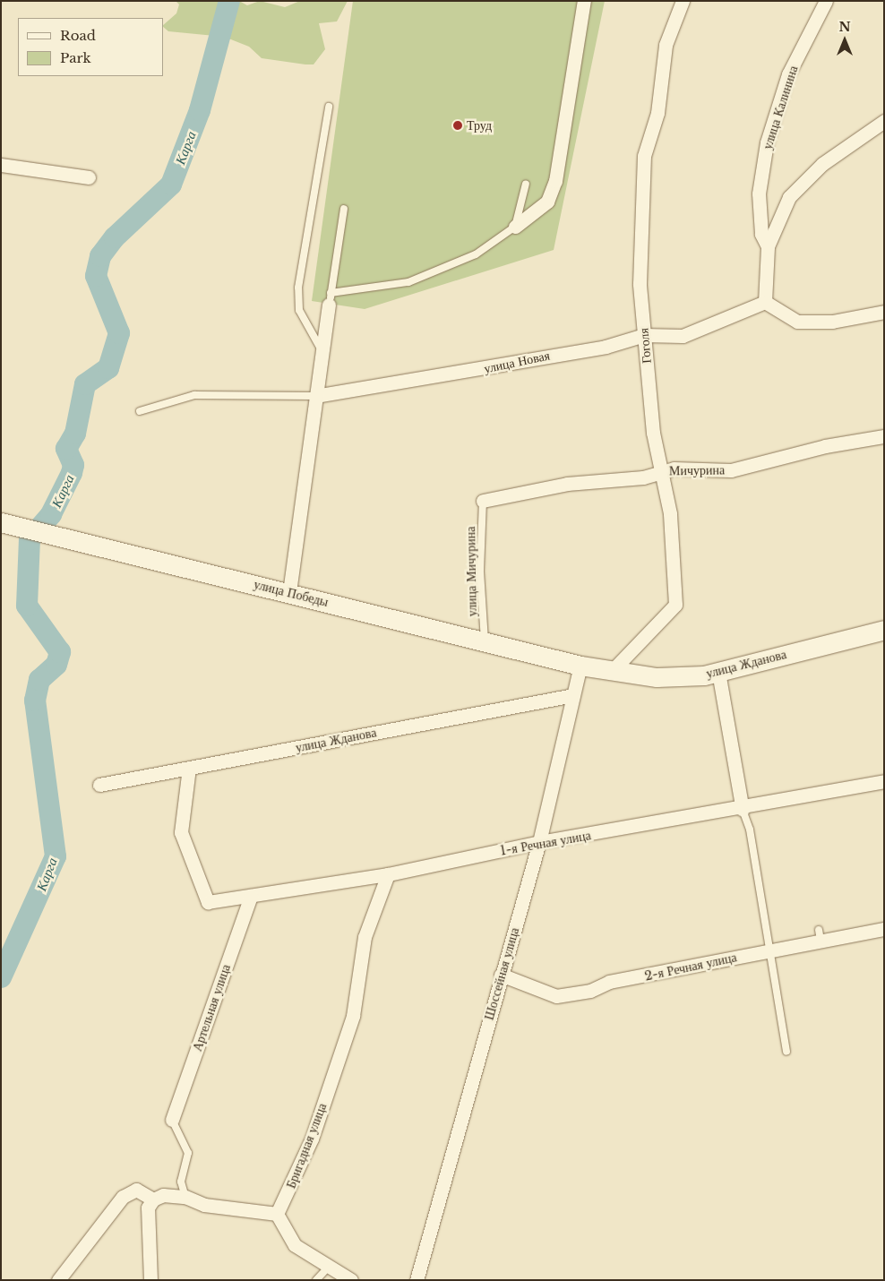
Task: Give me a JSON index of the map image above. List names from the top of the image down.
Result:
{
  "streets": {
    "street": [
      "улица Калинина",
      "Гоголя",
      "улица Новая",
      "Мичурина",
      "улица Победы",
      "улица Жданова",
      "1-я Речная улица",
      "2-я Речная улица",
      "Шоссейная улица",
      "Артельная улица",
      "Бригадная улица"
    ],
    "lane": ["улица Мичурина"]
  },
  "crossings": [
    ["улица Калинина", "улица Новая"],
    ["Гоголя", "улица Новая"],
    ["Гоголя", "Мичурина"],
    ["Гоголя", "улица Жданова"],
    ["Мичурина", "улица Мичурина"],
    ["улица Мичурина", "улица Победы"],
    ["улица Победы", "улица Жданова"],
    ["улица Победы", "Шоссейная улица"],
    ["улица Жданова", "1-я Речная улица"],
    ["улица Жданова", "Шоссейная улица"],
    ["1-я Речная улица", "Шоссейная улица"],
    ["1-я Речная улица", "Артельная улица"],
    ["1-я Речная улица", "Бригадная улица"],
    ["2-я Речная улица", "Шоссейная улица"]
  ],
  "water": ["Карга"],
  "places": ["Труд"],
  "legend": ["Road", "Park"],
  "north": "top"
}
